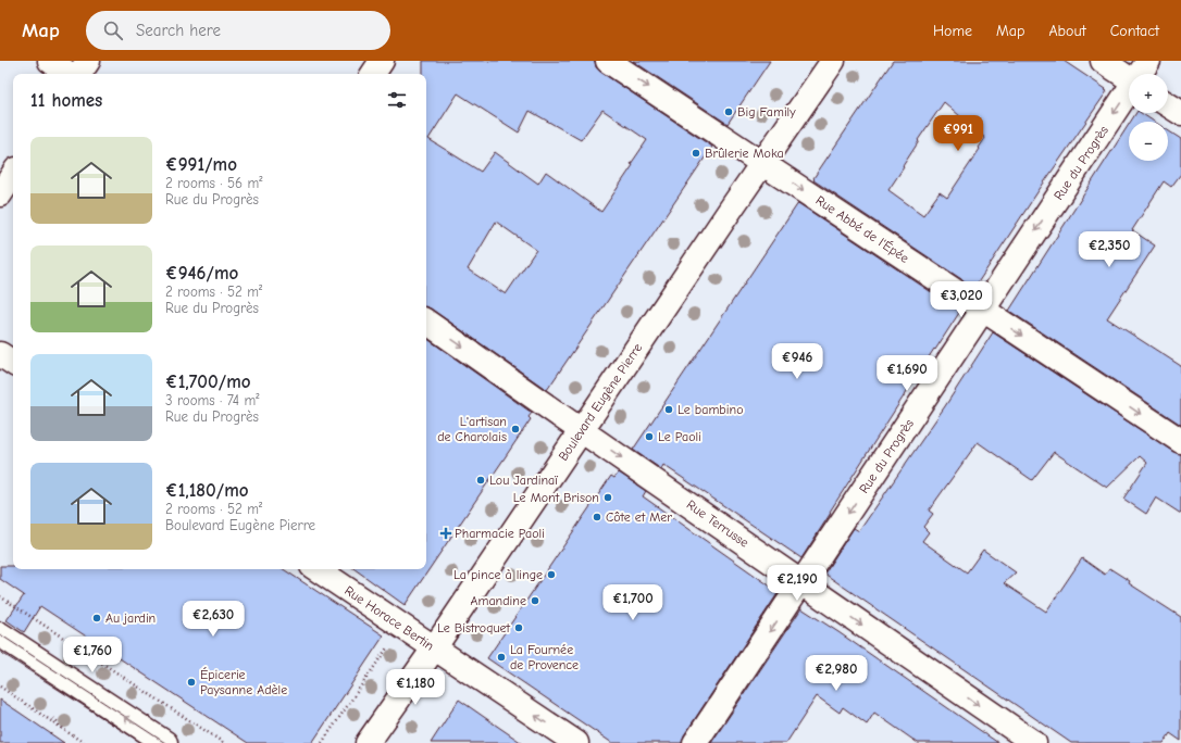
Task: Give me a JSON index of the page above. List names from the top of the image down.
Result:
{
  "streets": {
    "street": [
      "Rue du Progrès",
      "Rue Abbé de l'Épée",
      "Boulevard Eugène Pierre",
      "Rue Terrusse",
      "Rue Horace Bertin"
    ]
  },
  "crossings": [
    ["Rue du Progrès", "Rue Abbé de l'Épée"],
    ["Rue du Progrès", "Rue Terrusse"],
    ["Rue Abbé de l'Épée", "Boulevard Eugène Pierre"],
    ["Boulevard Eugène Pierre", "Rue Terrusse"],
    ["Boulevard Eugène Pierre", "Rue Horace Bertin"]
  ],
  "one_way": [
    "Rue du Progrès",
    "Rue Abbé de l'Épée",
    "Rue Terrusse",
    "Rue Horace Bertin"
  ],
  "places": {
    "other": [
      "Big Family",
      "Brûlerie Moka",
      "Le bambino",
      "L'artisan de Charolais",
      "Le Paoli",
      "Lou Jardinaï",
      "Le Mont Brison",
      "Côte et Mer",
      "La pince à linge",
      "Amandine",
      "Au jardin",
      "Le Bistroquet",
      "La Fournée de Provence",
      "Épicerie Paysanne Adèle"
    ],
    "health": ["Pharmacie Paoli"]
  },
  "page": {
    "header": "Map",
    "search": "Search here",
    "nav": [
      "Home",
      "Map",
      "About",
      "Contact"
    ],
    "map_buttons": ["+", "−"],
    "heading": "11 homes",
    "price": [
      "€991",
      "€2,350",
      "€3,020",
      "€946",
      "€1,690",
      "€2,190",
      "€1,700",
      "€2,630",
      "€1,760",
      "€2,980",
      "€1,180"
    ],
    "list": [
      {
        "name": "€991/mo",
        "note": "2 rooms · 56 m² · Rue du Progrès"
      },
      {
        "name": "€946/mo",
        "note": "2 rooms · 52 m² · Rue du Progrès"
      },
      {
        "name": "€1,700/mo",
        "note": "3 rooms · 74 m² · Rue du Progrès"
      },
      {
        "name": "€1,180/mo",
        "note": "2 rooms · 52 m² · Boulevard Eugène Pierre"
      }
    ]
  }
}
